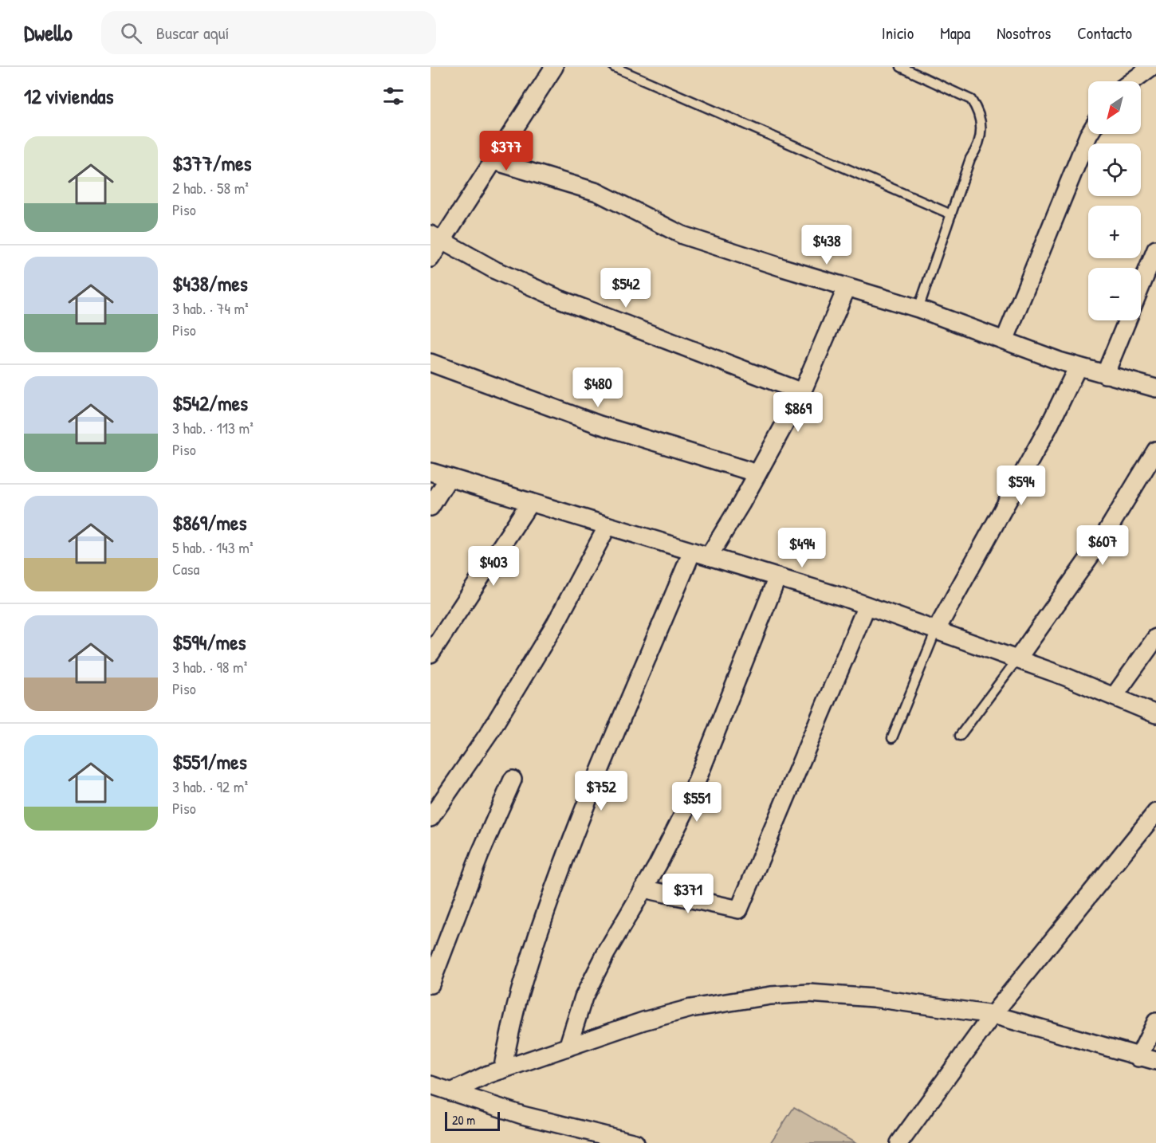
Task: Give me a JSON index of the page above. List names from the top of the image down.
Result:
{
  "scale_bar": "20 m",
  "north": "bottom left",
  "page": {
    "header": "Dwello",
    "search": "Buscar aquí",
    "nav": [
      "Inicio",
      "Mapa",
      "Nosotros",
      "Contacto"
    ],
    "heading": "12 viviendas",
    "map_buttons": ["+", "−"],
    "list": [
      {
        "name": "$377/mes",
        "note": "2 hab. · 58 m² · Piso"
      },
      {
        "name": "$438/mes",
        "note": "3 hab. · 74 m² · Piso"
      },
      {
        "name": "$542/mes",
        "note": "3 hab. · 113 m² · Piso"
      },
      {
        "name": "$869/mes",
        "note": "5 hab. · 143 m² · Casa"
      },
      {
        "name": "$594/mes",
        "note": "3 hab. · 98 m² · Piso"
      },
      {
        "name": "$551/mes",
        "note": "3 hab. · 92 m² · Piso"
      }
    ],
    "price": [
      "$377",
      "$438",
      "$542",
      "$480",
      "$869",
      "$594",
      "$607",
      "$494",
      "$403",
      "$752",
      "$551",
      "$371"
    ],
    "scale": "20 m"
  }
}
